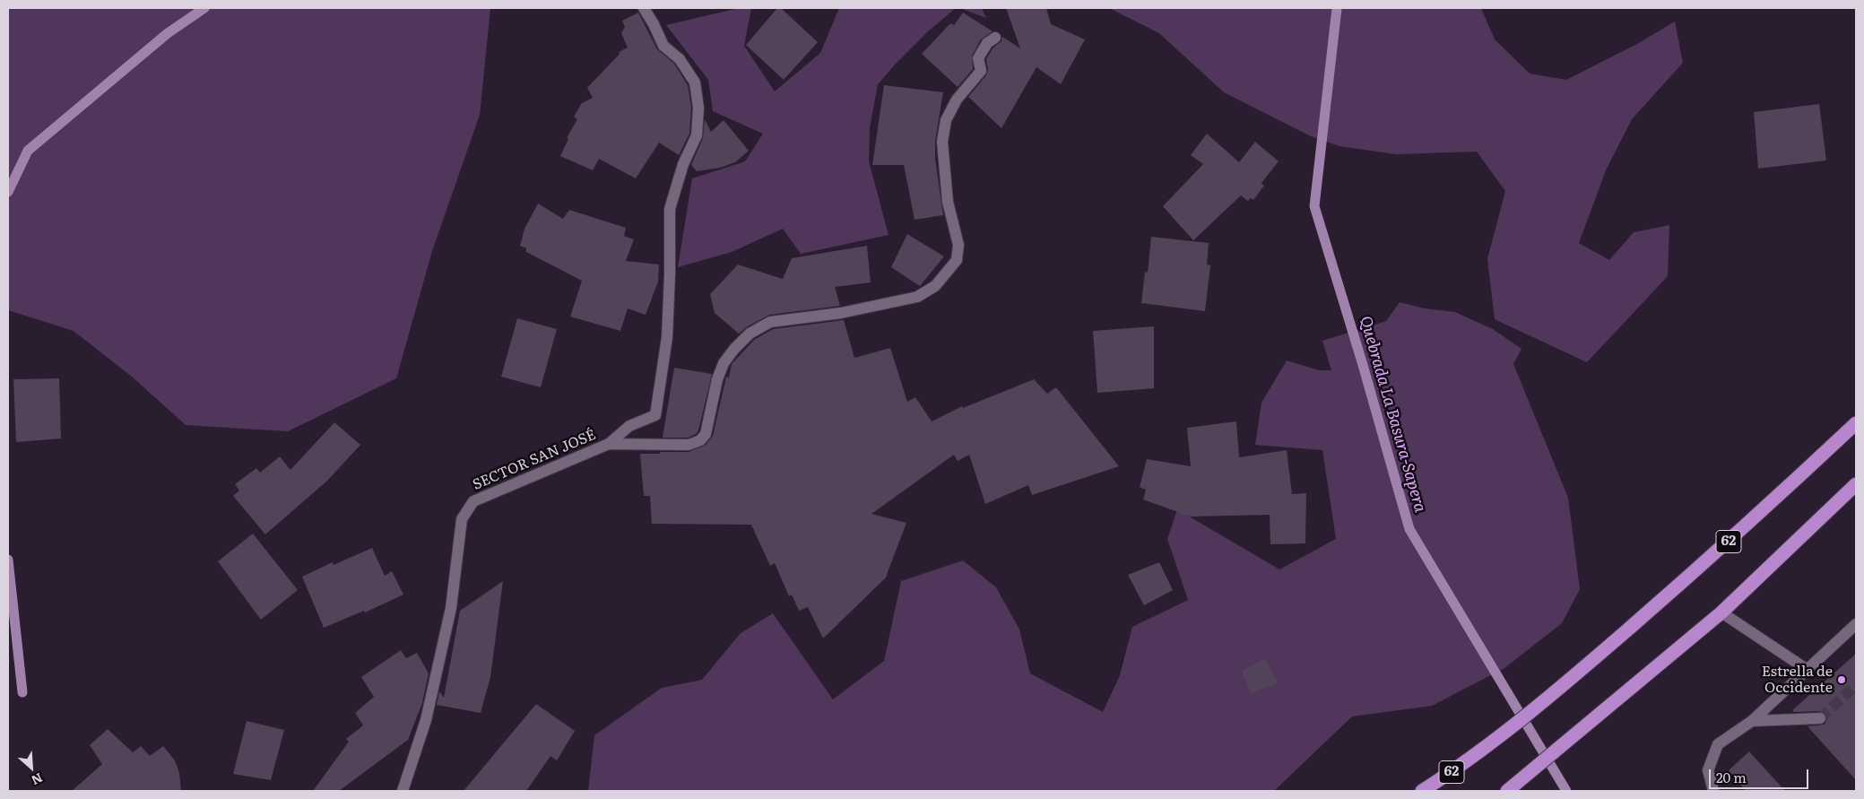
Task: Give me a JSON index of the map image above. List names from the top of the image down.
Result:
{
  "streets": {
    "highway": ["62"],
    "street": ["SECTOR SAN JOSÉ"]
  },
  "water": ["Quebrada La Basura-Sapera"],
  "places": ["Estrella de Occidente"],
  "scale_bar": "20 m",
  "north": "bottom right"
}
